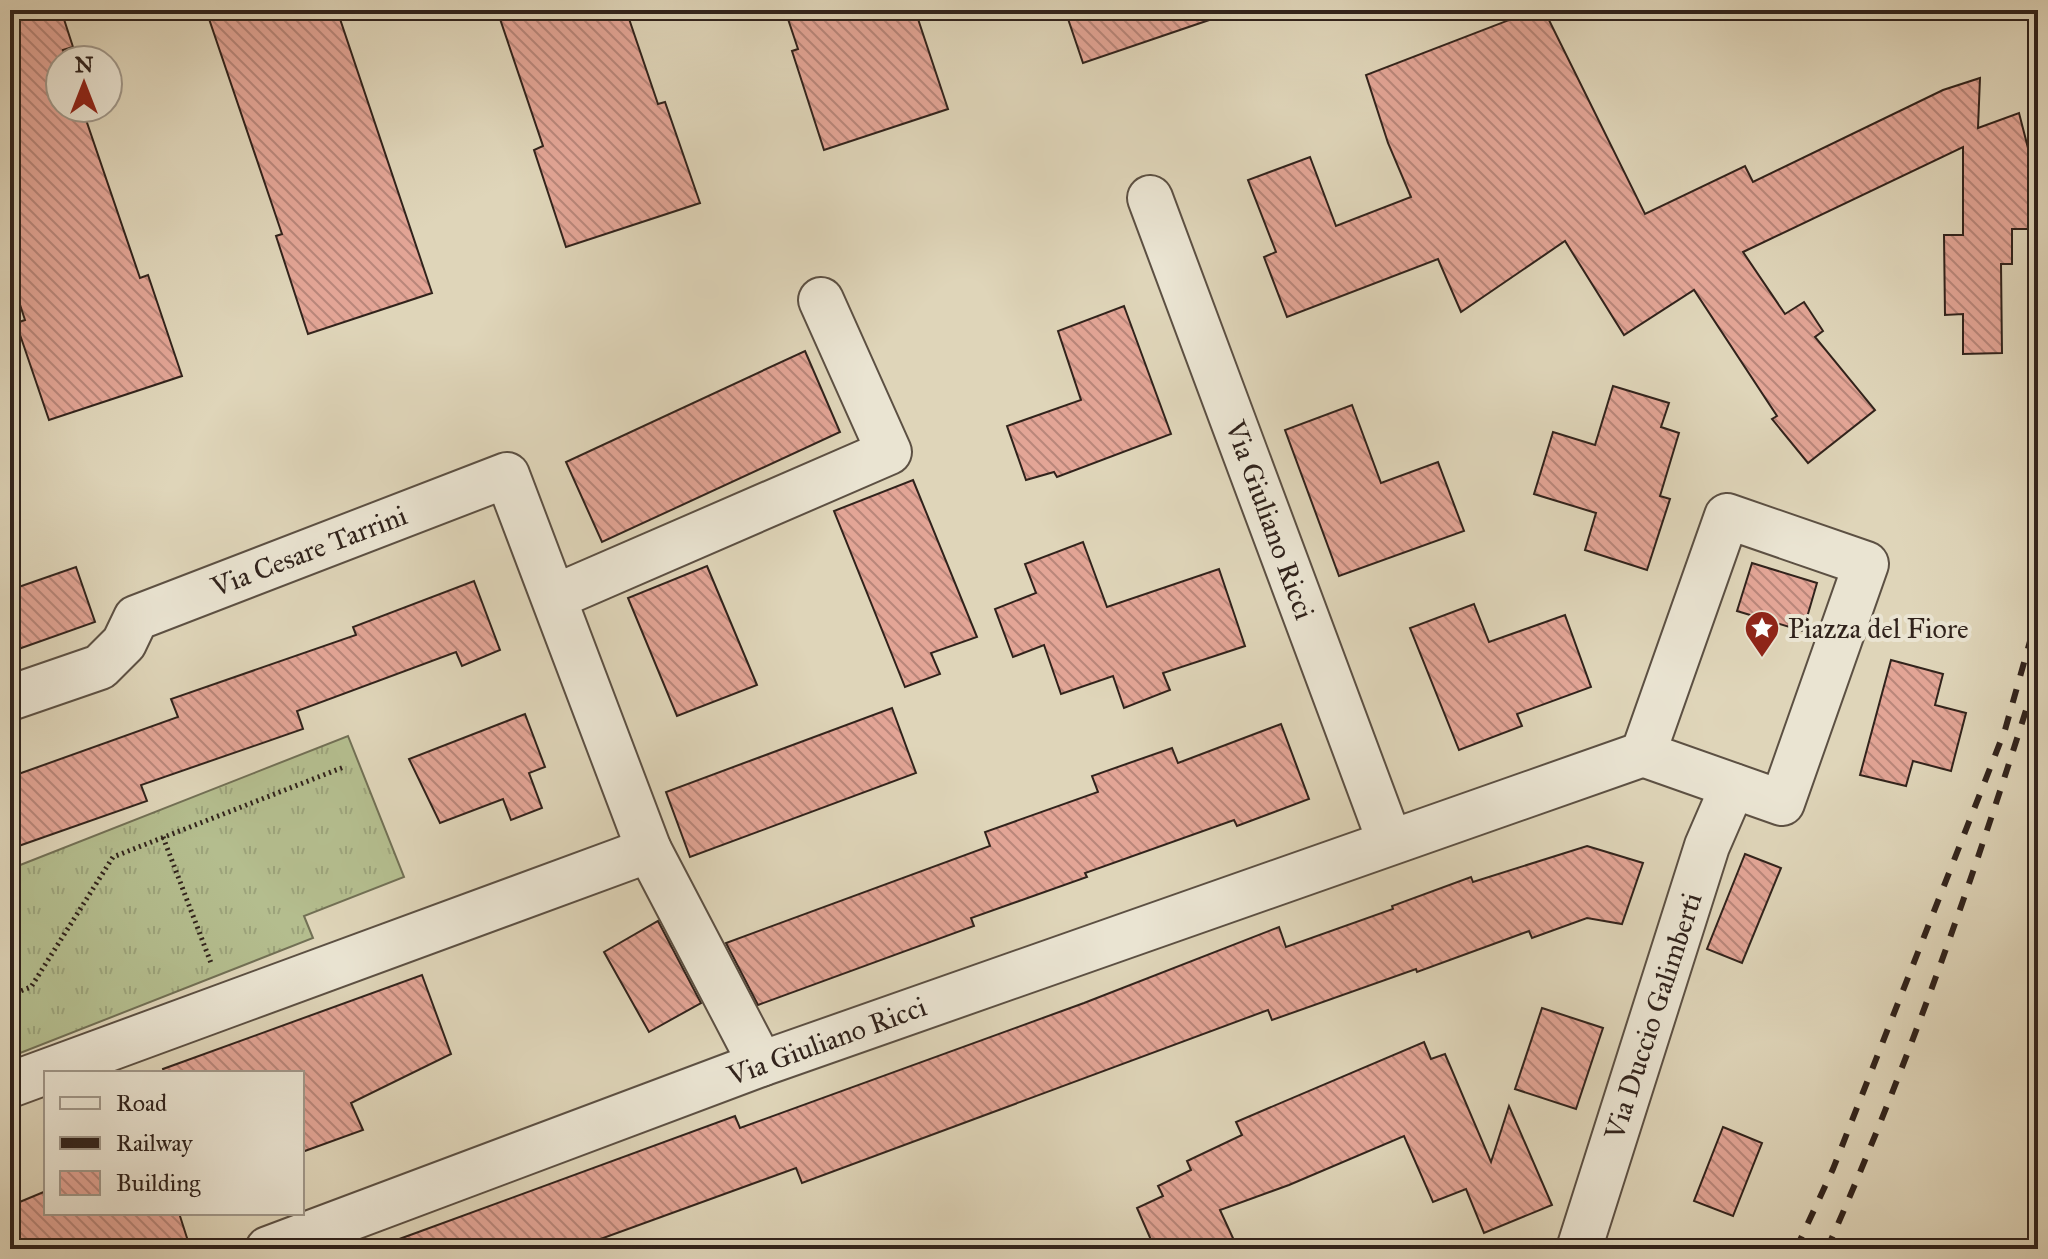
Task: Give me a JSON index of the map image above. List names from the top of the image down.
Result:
{
  "streets": {
    "street": ["Via Giuliano Ricci", "Via Cesare Tarrini", "Via Duccio Galimberti"]
  },
  "crossings": [
    ["Via Giuliano Ricci", "Via Cesare Tarrini"]
  ],
  "places": {
    "place": ["Piazza del Fiore"]
  },
  "legend": ["Road", "Railway", "Building"],
  "north": "top"
}
